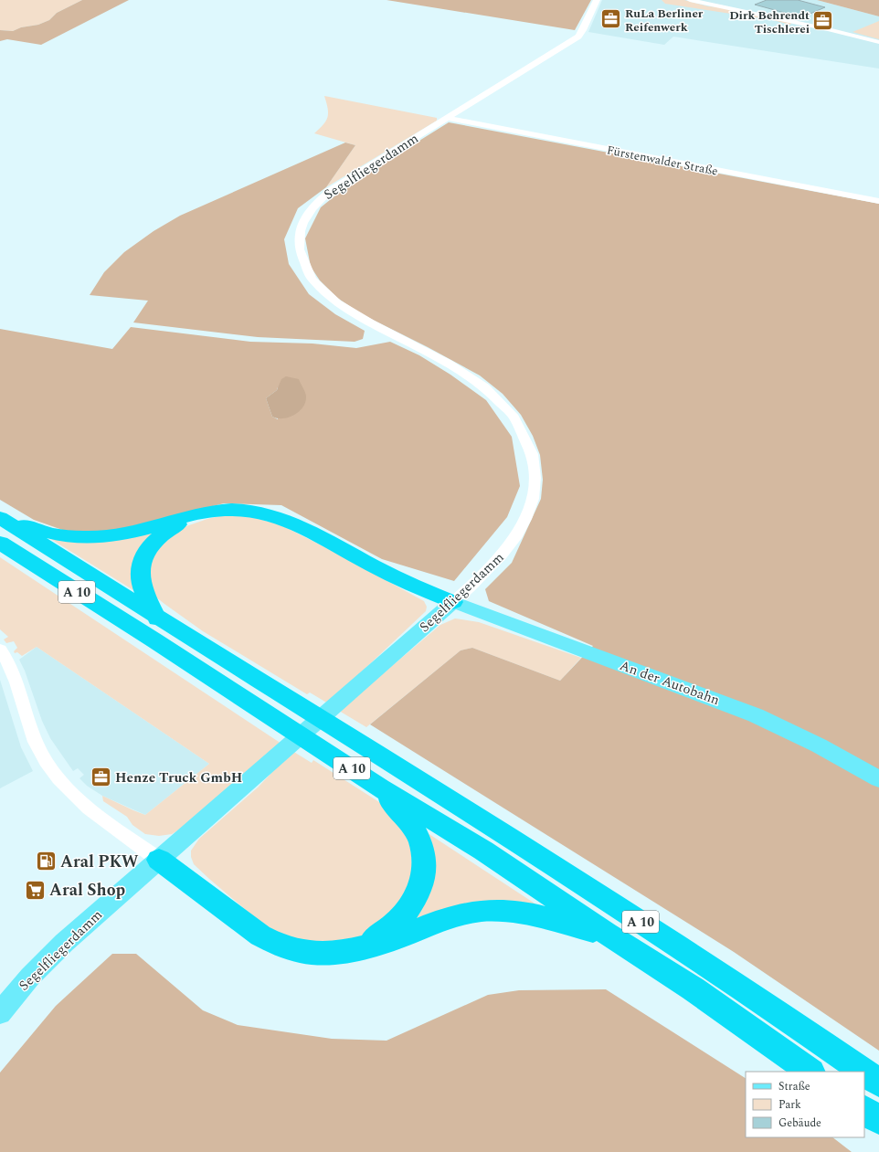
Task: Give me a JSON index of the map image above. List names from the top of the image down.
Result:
{
  "streets": {
    "highway": ["A 10"],
    "main road": ["Segelfliegerdamm", "An der Autobahn"],
    "street": ["Fürstenwalder Straße"]
  },
  "crossings": [
    ["Fürstenwalder Straße", "Segelfliegerdamm"],
    ["Segelfliegerdamm", "An der Autobahn"]
  ],
  "places": {
    "office": ["RuLa Berliner Reifenwerk", "Dirk Behrendt Tischlerei", "Henze Truck GmbH"],
    "fuel station": ["Aral PKW"],
    "supermarket": ["Aral Shop"]
  },
  "legend": ["Straße", "Park", "Gebäude"]
}
